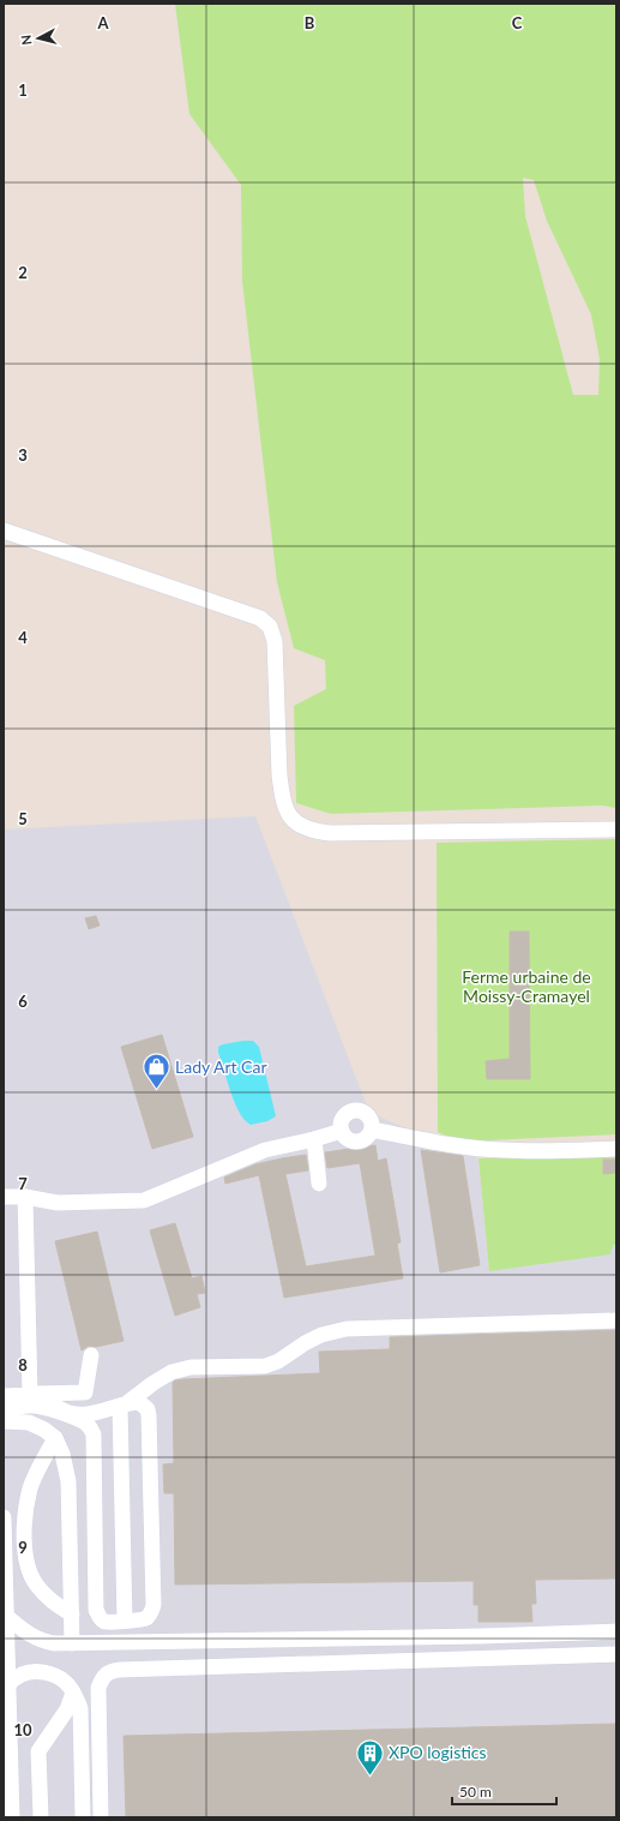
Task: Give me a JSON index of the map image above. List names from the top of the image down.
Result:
{
  "parks": ["Ferme urbaine de Moissy-Cramayel"],
  "places": {
    "shop": ["Lady Art Car"],
    "building": ["XPO logistics"]
  },
  "scale_bar": "50 m",
  "north": "left",
  "grid": {
    "columns": ["A", "B", "C"],
    "rows": [
      "1",
      "2",
      "3",
      "4",
      "5",
      "6",
      "7",
      "8",
      "9",
      "10"
    ]
  }
}
